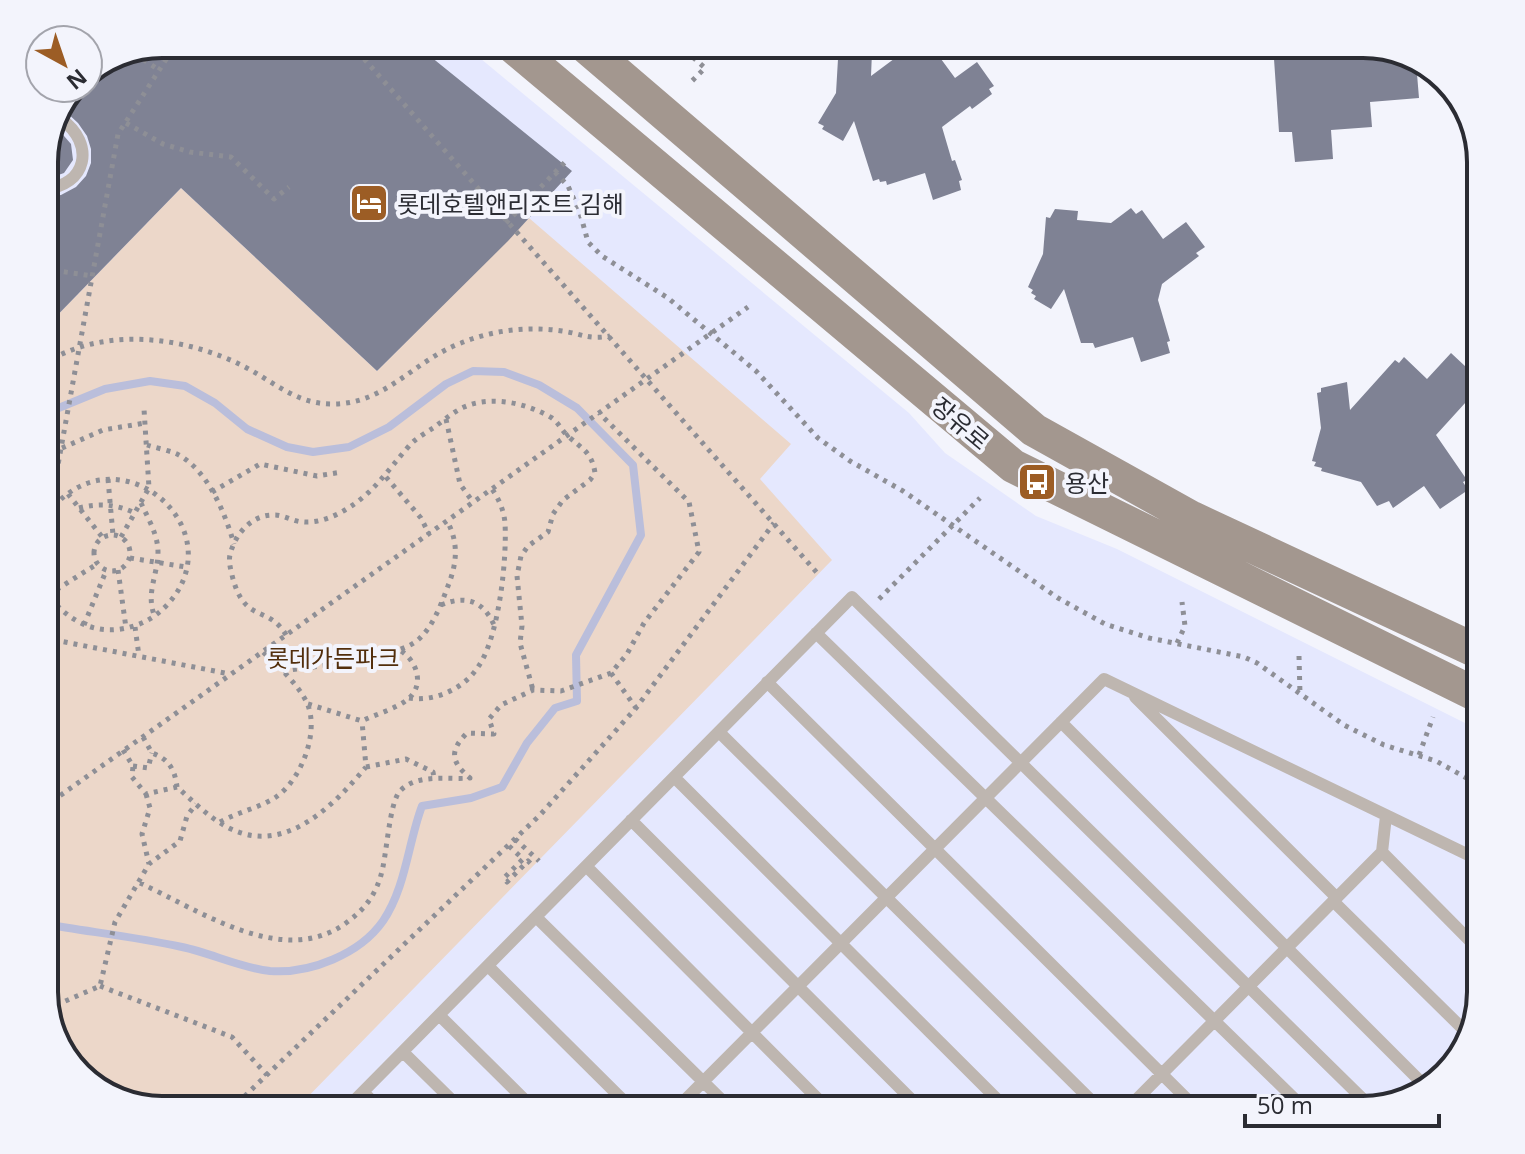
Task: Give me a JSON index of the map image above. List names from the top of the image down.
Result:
{
  "streets": {
    "main road": ["장유로"]
  },
  "parks": ["롯데가든파크"],
  "places": {
    "hotel": ["롯데호텔앤리조트 김해"],
    "bus stop": ["용산"]
  },
  "scale_bar": "50 m",
  "north": "bottom right"
}
